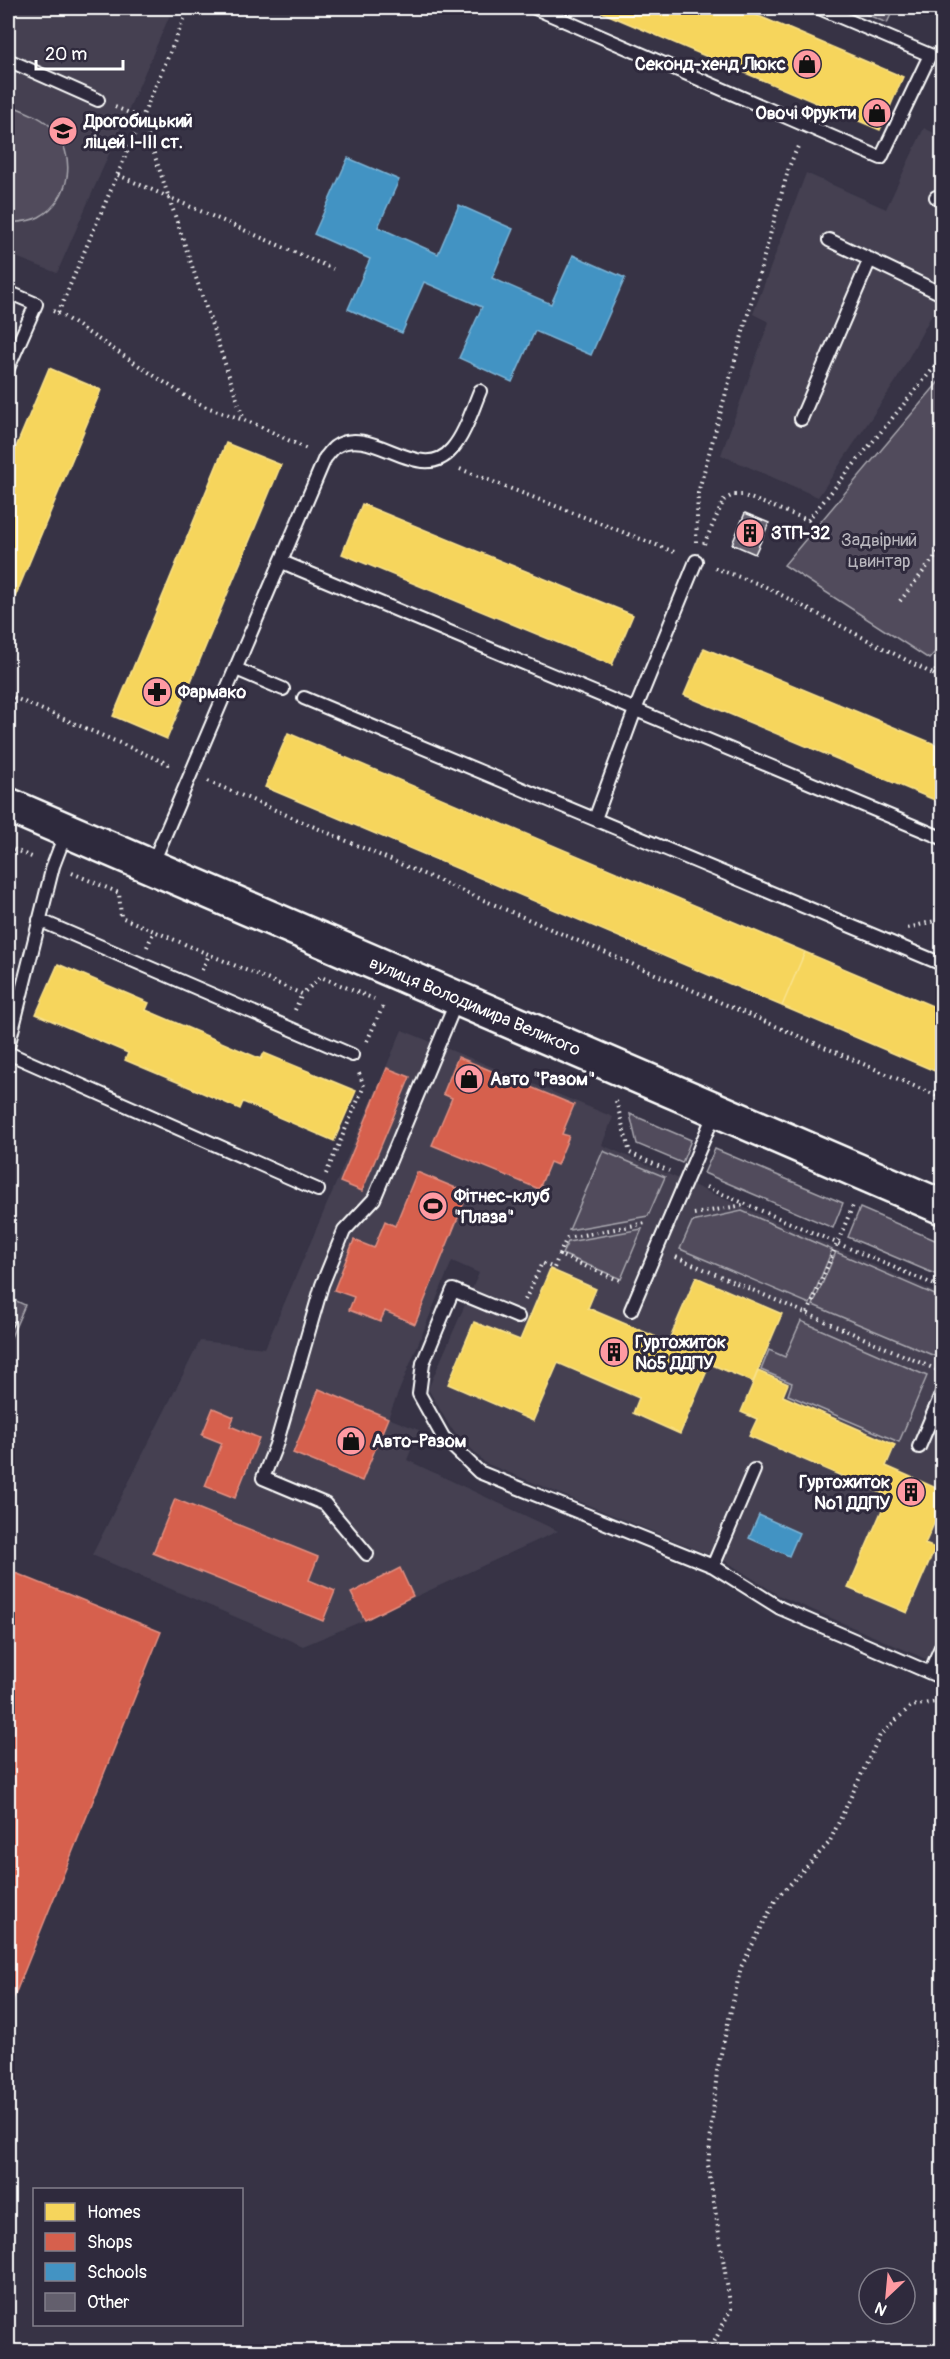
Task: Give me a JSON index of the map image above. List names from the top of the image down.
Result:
{
  "streets": {
    "street": ["вулиця Володимира Великого"]
  },
  "parks": ["Задвірний цвинтар"],
  "places": {
    "shop": [
      "Секонд-хенд Люкс",
      "Овочі Фрукти",
      "Авто \"Разом\"",
      "Авто-Разом"
    ],
    "school or university": ["Дрогобицький ліцей І-ІІІ ст."],
    "building": ["ЗТП-32", "Гуртожиток №5 ДДПУ", "Гуртожиток №1 ДДПУ"],
    "pharmacy": ["Фармако"],
    "sports": ["Фітнес-клуб \"Плаза\""]
  },
  "legend": [
    "Homes",
    "Shops",
    "Schools",
    "Other"
  ],
  "scale_bar": "20 m",
  "north": "bottom left"
}
